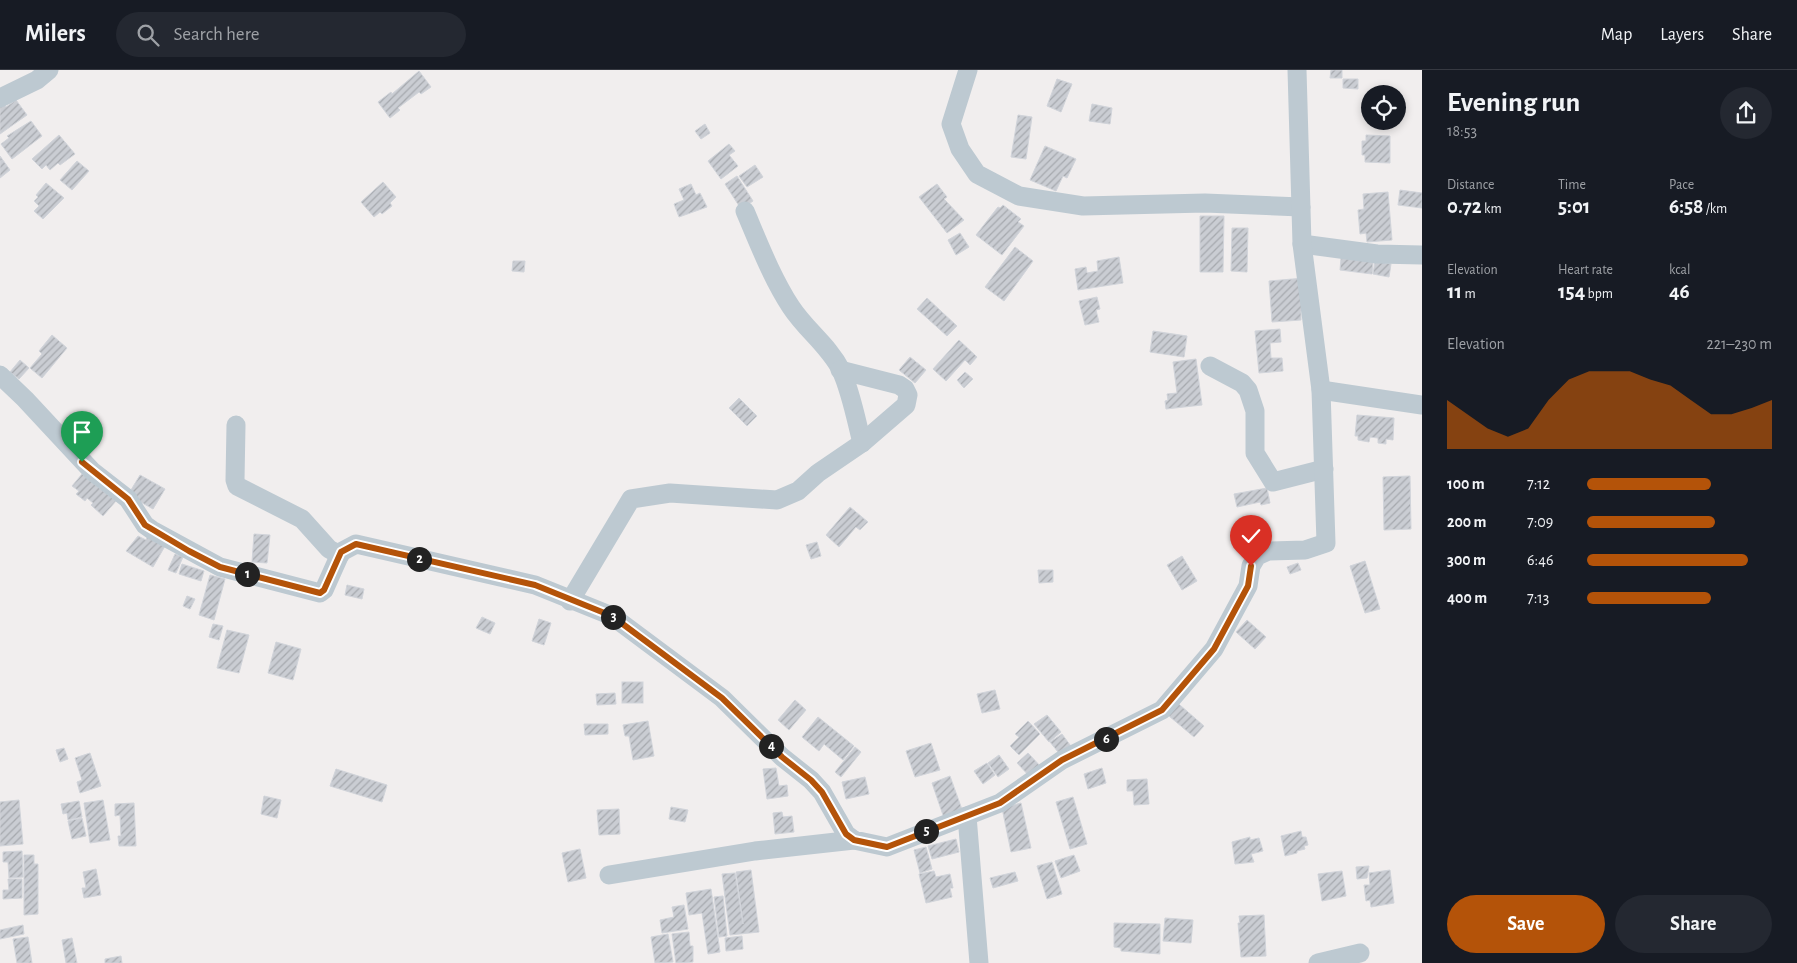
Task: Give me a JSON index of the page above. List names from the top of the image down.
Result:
{
  "page": {
    "header": "Milers",
    "search": "Search here",
    "nav": ["Map", "Layers", "Share"],
    "heading": ["Evening run", "18:53"],
    "stats": [
      ["Distance", "0.72 km"],
      ["Time", "5:01"],
      ["Pace", "6:58 /km"],
      ["Elevation", "11 m"],
      ["Heart rate", "154 bpm"],
      ["kcal", "46"]
    ],
    "chart": ["Elevation", "221–230 m"],
    "list": [
      {
        "name": "100 m",
        "note": "7:12"
      },
      {
        "name": "200 m",
        "note": "7:09"
      },
      {
        "name": "300 m",
        "note": "6:46"
      },
      {
        "name": "400 m",
        "note": "7:13"
      }
    ],
    "pins": [
      "2",
      "1",
      "3",
      "6",
      "4",
      "5"
    ],
    "buttons": ["Save", "Share"]
  }
}
